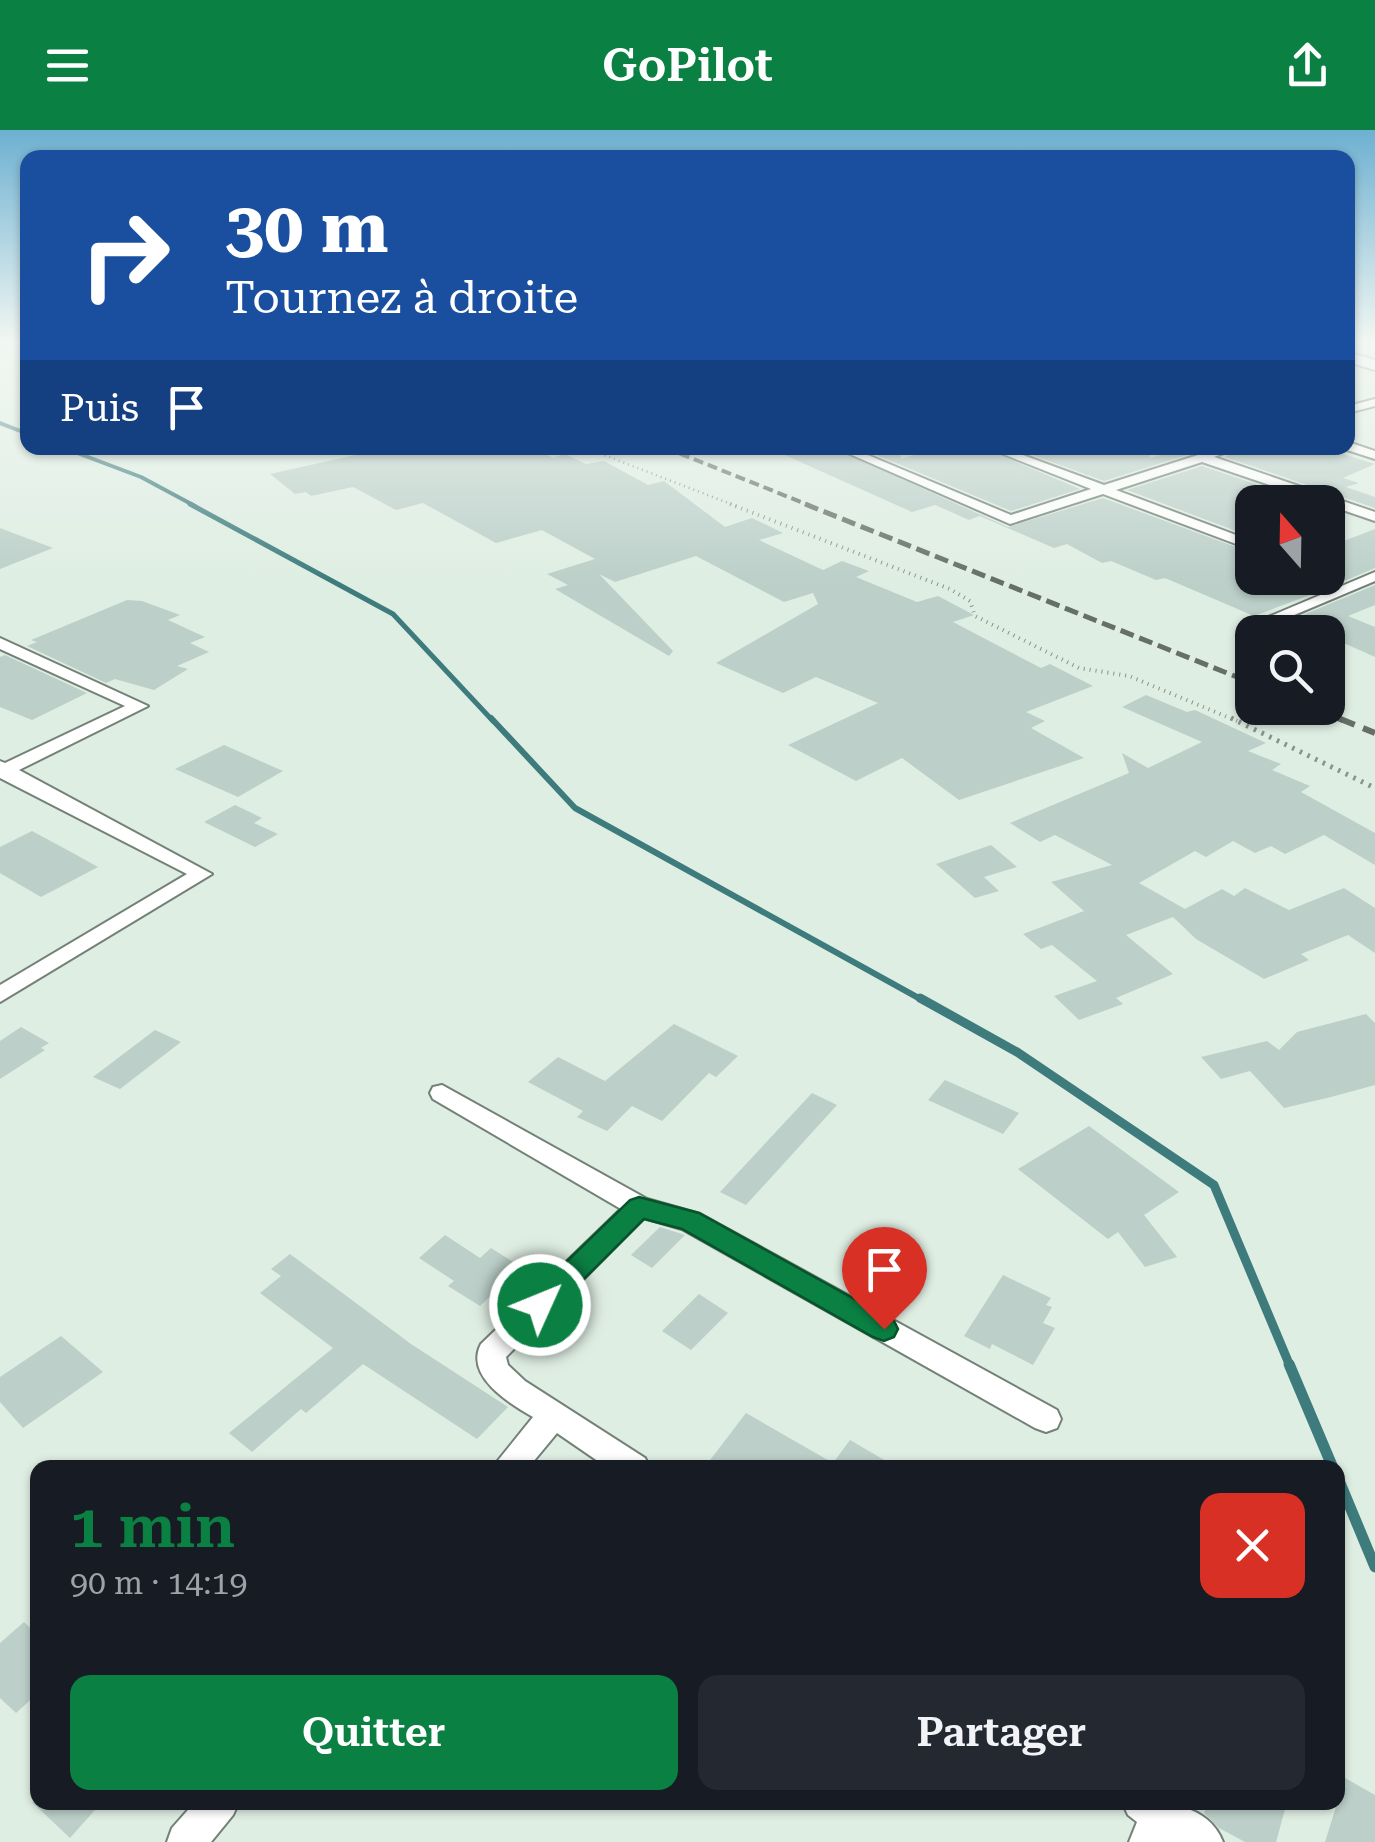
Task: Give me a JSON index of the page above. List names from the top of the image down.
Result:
{
  "north": "top",
  "page": {
    "header": "GoPilot",
    "turn": ["30 m", "Tournez à droite"],
    "then": "Puis",
    "heading": ["1 min", "90 m · 14:19"],
    "buttons": ["Quitter", "Partager"]
  }
}
